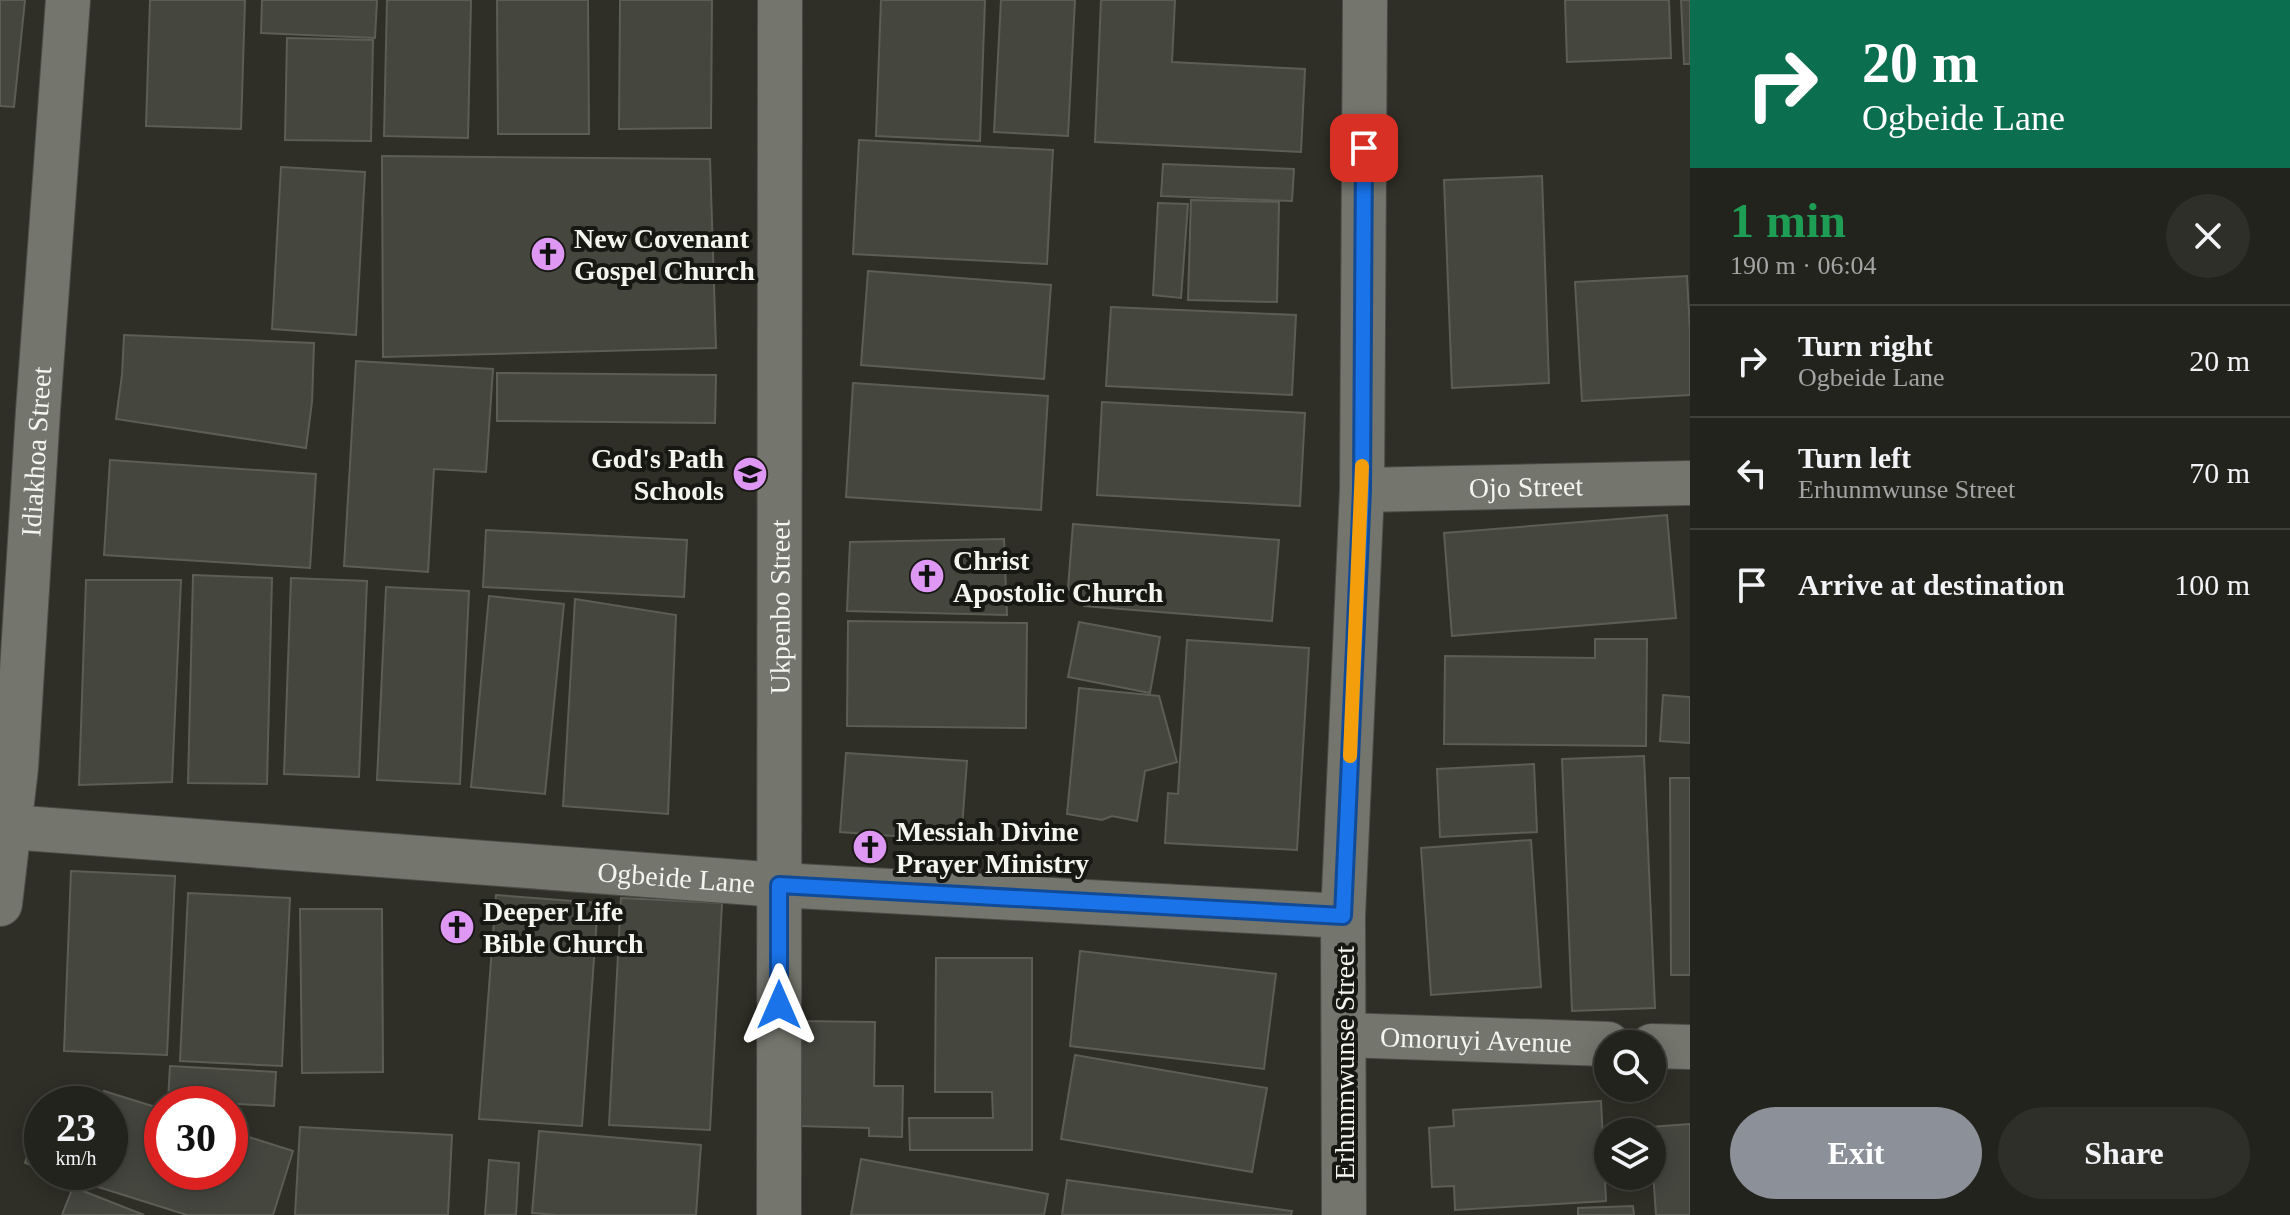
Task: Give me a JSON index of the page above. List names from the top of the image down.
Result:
{
  "streets": {
    "street": [
      "Idiakhoa Street",
      "Ojo Street",
      "Ukpenbo Street",
      "Ogbeide Lane",
      "Omoruyi Avenue",
      "Erhunmwunse Street"
    ]
  },
  "crossings": [
    ["Idiakhoa Street", "Ogbeide Lane"],
    ["Ojo Street", "Erhunmwunse Street"],
    ["Ukpenbo Street", "Ogbeide Lane"],
    ["Ogbeide Lane", "Erhunmwunse Street"],
    ["Omoruyi Avenue", "Erhunmwunse Street"]
  ],
  "places": {
    "church": [
      "New Covenant Gospel Church",
      "Christ Apostolic Church",
      "Messiah Divine Prayer Ministry",
      "Deeper Life Bible Church"
    ],
    "school or university": ["God's Path Schools"]
  },
  "page": {
    "turn": ["20 m", "Ogbeide Lane"],
    "heading": ["1 min", "190 m · 06:04"],
    "list": [
      {
        "name": "Turn right",
        "note": "Ogbeide Lane",
        "value": "20 m"
      },
      {
        "name": "Turn left",
        "note": "Erhunmwunse Street",
        "value": "70 m"
      },
      {
        "name": "Arrive at destination",
        "value": "100 m"
      }
    ],
    "speed": "23 km/h",
    "limit": "30",
    "buttons": ["Exit", "Share"]
  }
}
